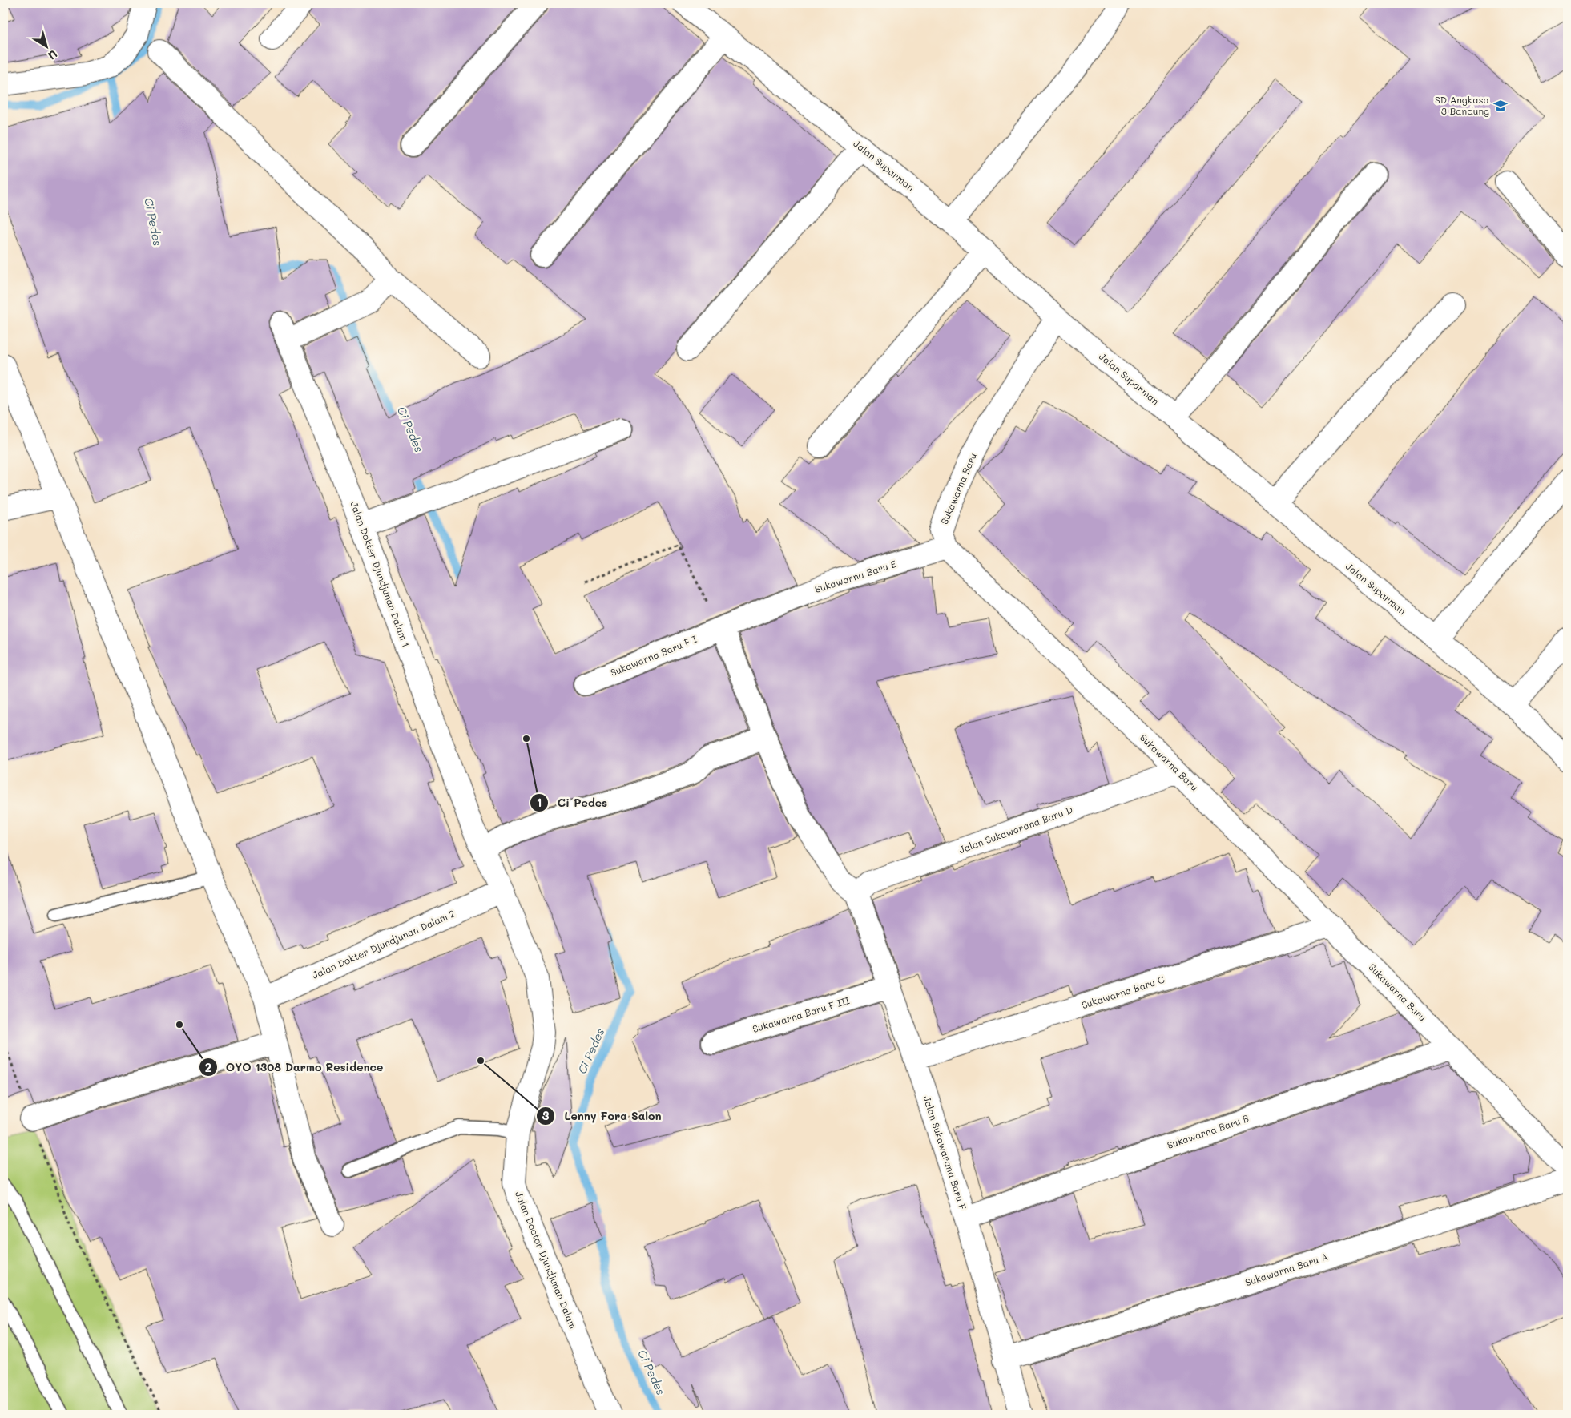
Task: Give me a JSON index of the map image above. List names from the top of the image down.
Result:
{
  "streets": {
    "street": [
      "Jalan Suparman",
      "Sukawarna Baru",
      "Jalan Dokter Djundjunan Dalam 1",
      "Sukawarna Baru E",
      "Sukawarna Baru F I",
      "Jalan Sukawarana Baru D",
      "Jalan Dokter Djundjunan Dalam 2",
      "Sukawarna Baru C",
      "Sukawarna Baru F III",
      "Sukawarna Baru B",
      "Jalan Sukawarana Baru F",
      "Jalan Doctor Djundjunan Dalam",
      "Sukawarna Baru A"
    ]
  },
  "crossings": [
    ["Jalan Suparman", "Sukawarna Baru"],
    ["Sukawarna Baru", "Sukawarna Baru E"],
    ["Sukawarna Baru", "Jalan Sukawarana Baru D"],
    ["Sukawarna Baru", "Sukawarna Baru C"],
    ["Sukawarna Baru", "Sukawarna Baru B"],
    ["Jalan Dokter Djundjunan Dalam 1", "Jalan Doctor Djundjunan Dalam"],
    ["Sukawarna Baru E", "Sukawarna Baru F I"],
    ["Jalan Sukawarana Baru D", "Jalan Sukawarana Baru F"],
    ["Jalan Dokter Djundjunan Dalam 2", "Jalan Doctor Djundjunan Dalam"],
    ["Sukawarna Baru C", "Jalan Sukawarana Baru F"],
    ["Sukawarna Baru F III", "Jalan Sukawarana Baru F"],
    ["Sukawarna Baru B", "Jalan Sukawarana Baru F"],
    ["Jalan Sukawarana Baru F", "Sukawarna Baru A"]
  ],
  "water": ["Ci Pedes"],
  "places": {
    "school or university": ["SD Angkasa 3 Bandung"],
    "other": ["Ci Pedes", "OYO 1308 Darmo Residence", "Lenny Fora Salon"]
  },
  "north": "bottom right"
}
